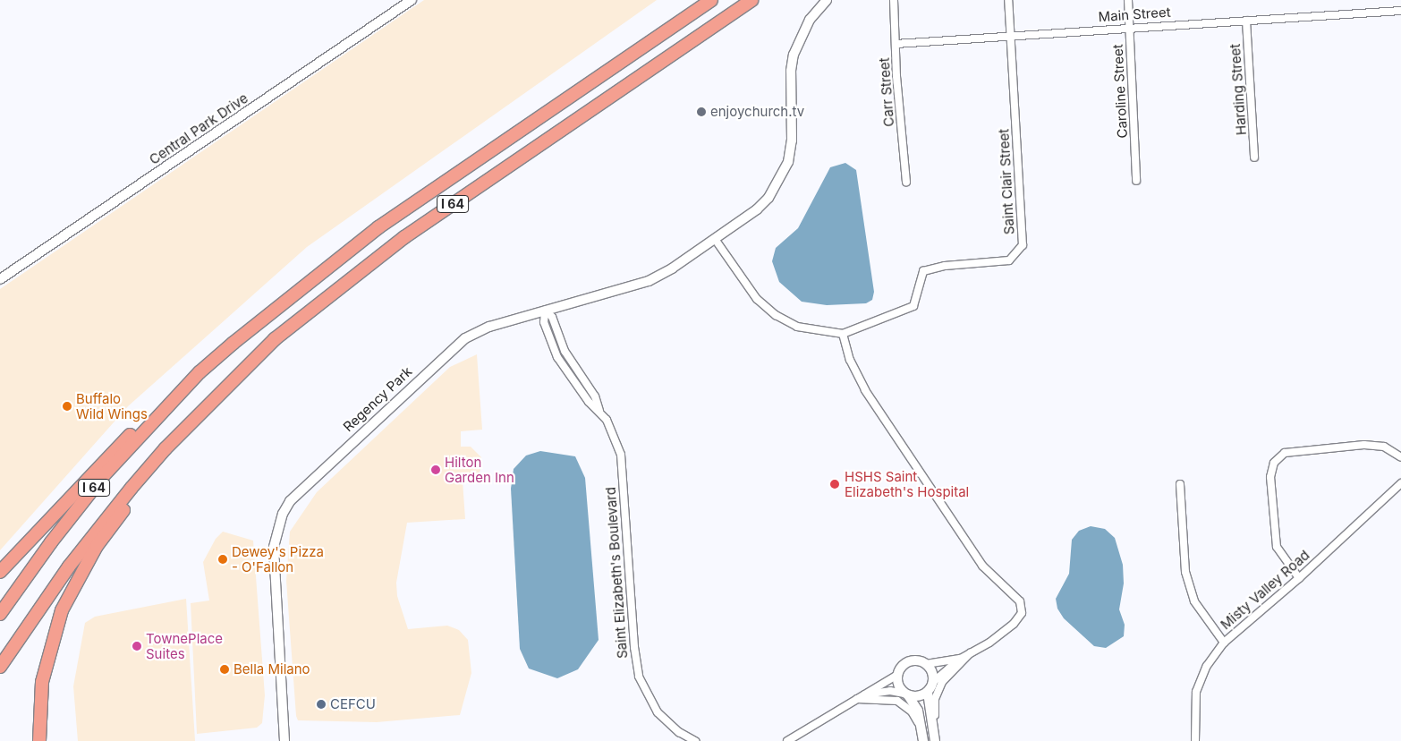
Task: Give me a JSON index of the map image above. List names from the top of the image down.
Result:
{
  "streets": {
    "highway": ["I 64"],
    "street": [
      "Main Street",
      "Harding Street",
      "Caroline Street",
      "Carr Street",
      "Central Park Drive",
      "Saint Clair Street",
      "Regency Park",
      "Saint Elizabeth's Boulevard",
      "Misty Valley Road"
    ]
  },
  "crossings": [
    ["Main Street", "Harding Street"],
    ["Main Street", "Caroline Street"],
    ["Main Street", "Carr Street"],
    ["Main Street", "Saint Clair Street"],
    ["Regency Park", "Saint Elizabeth's Boulevard"]
  ],
  "places": [
    "enjoychurch.tv",
    "Buffalo Wild Wings",
    "Hilton Garden Inn",
    "HSHS Saint Elizabeth's Hospital",
    "Dewey's Pizza - O'Fallon",
    "TownePlace Suites",
    "Bella Milano",
    "CEFCU"
  ]
}
